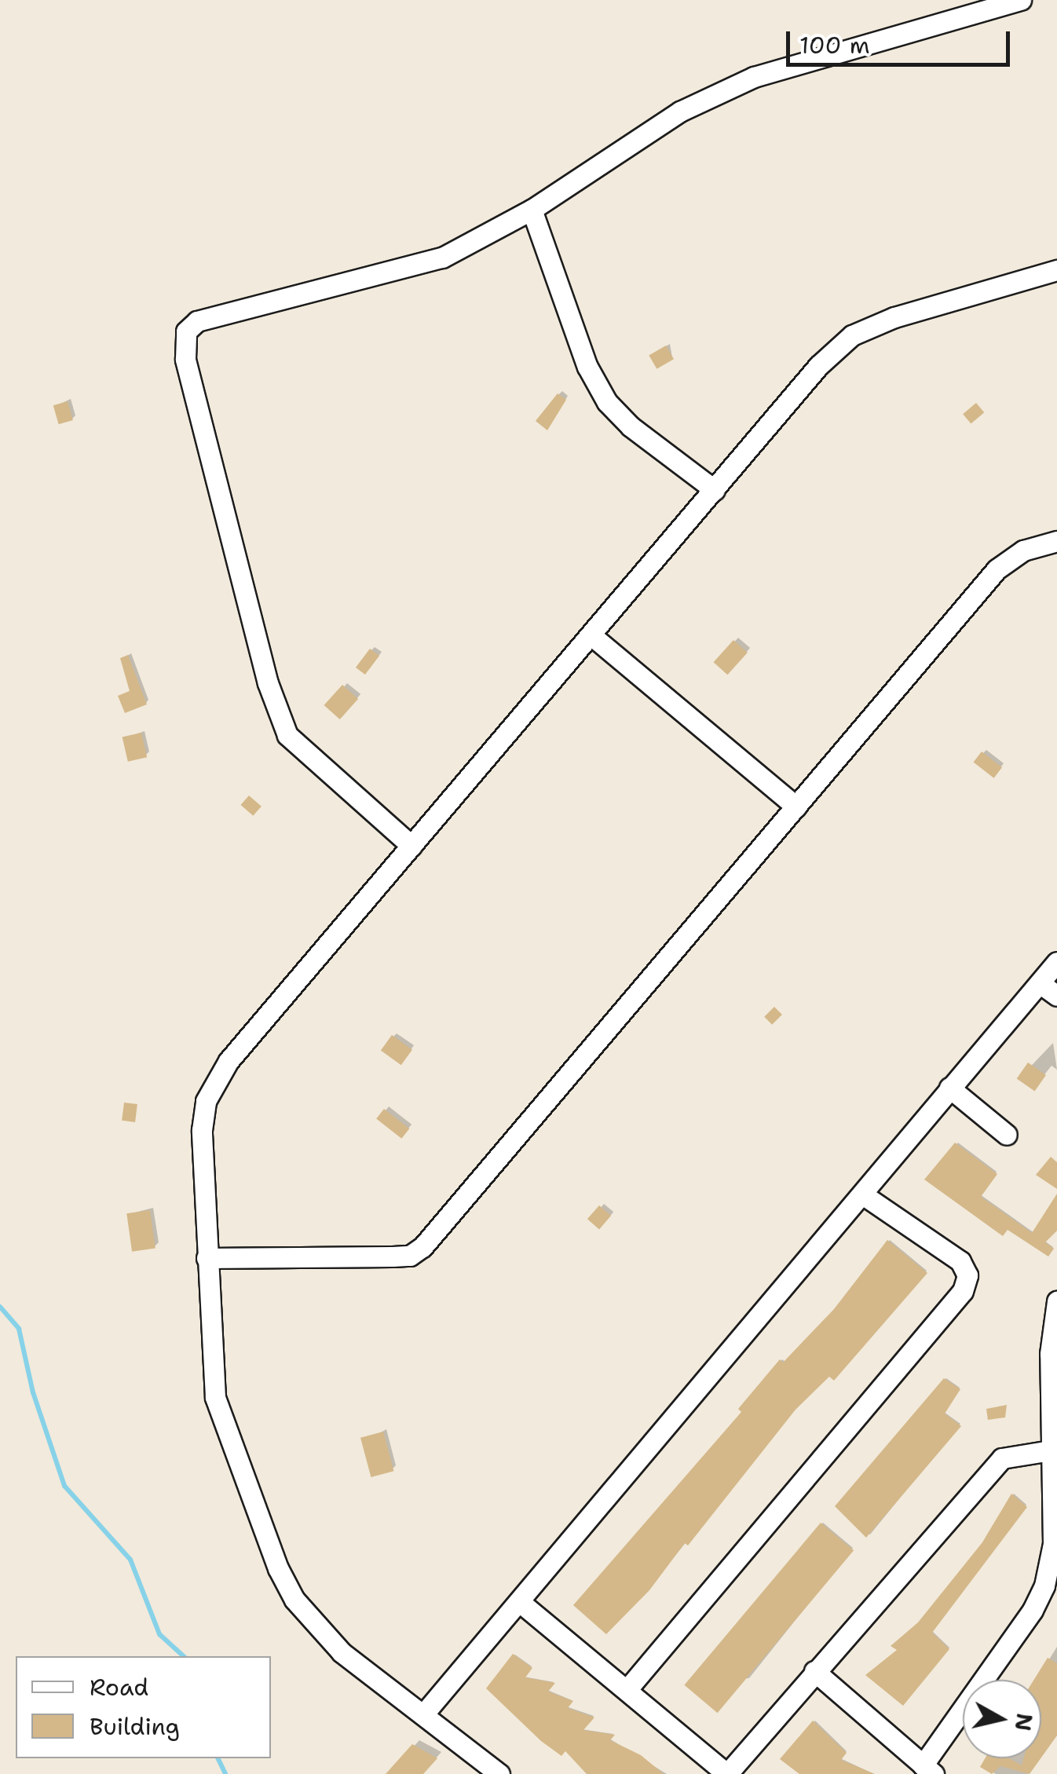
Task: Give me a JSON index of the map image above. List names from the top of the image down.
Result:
{
  "legend": ["Road", "Building"],
  "scale_bar": "100 m",
  "north": "right"
}
